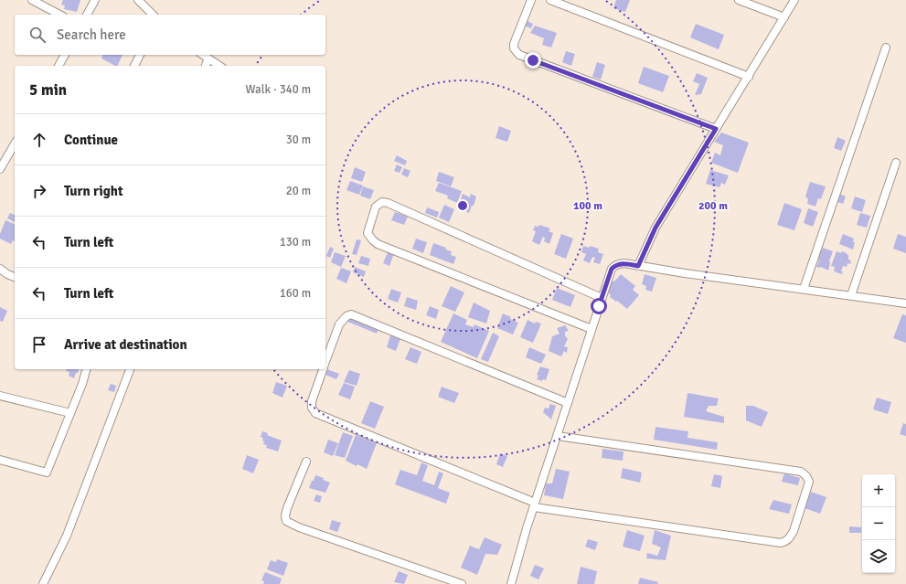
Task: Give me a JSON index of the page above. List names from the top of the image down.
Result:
{
  "page": {
    "search": "Search here",
    "heading": ["5 min", "Walk · 340 m"],
    "list": [
      ["Continue", "30 m"],
      ["Turn right", "20 m"],
      ["Turn left", "130 m"],
      ["Turn left", "160 m"],
      "Arrive at destination"
    ],
    "map_buttons": ["+", "−"]
  },
  "rings": ["100 m", "200 m"]
}
